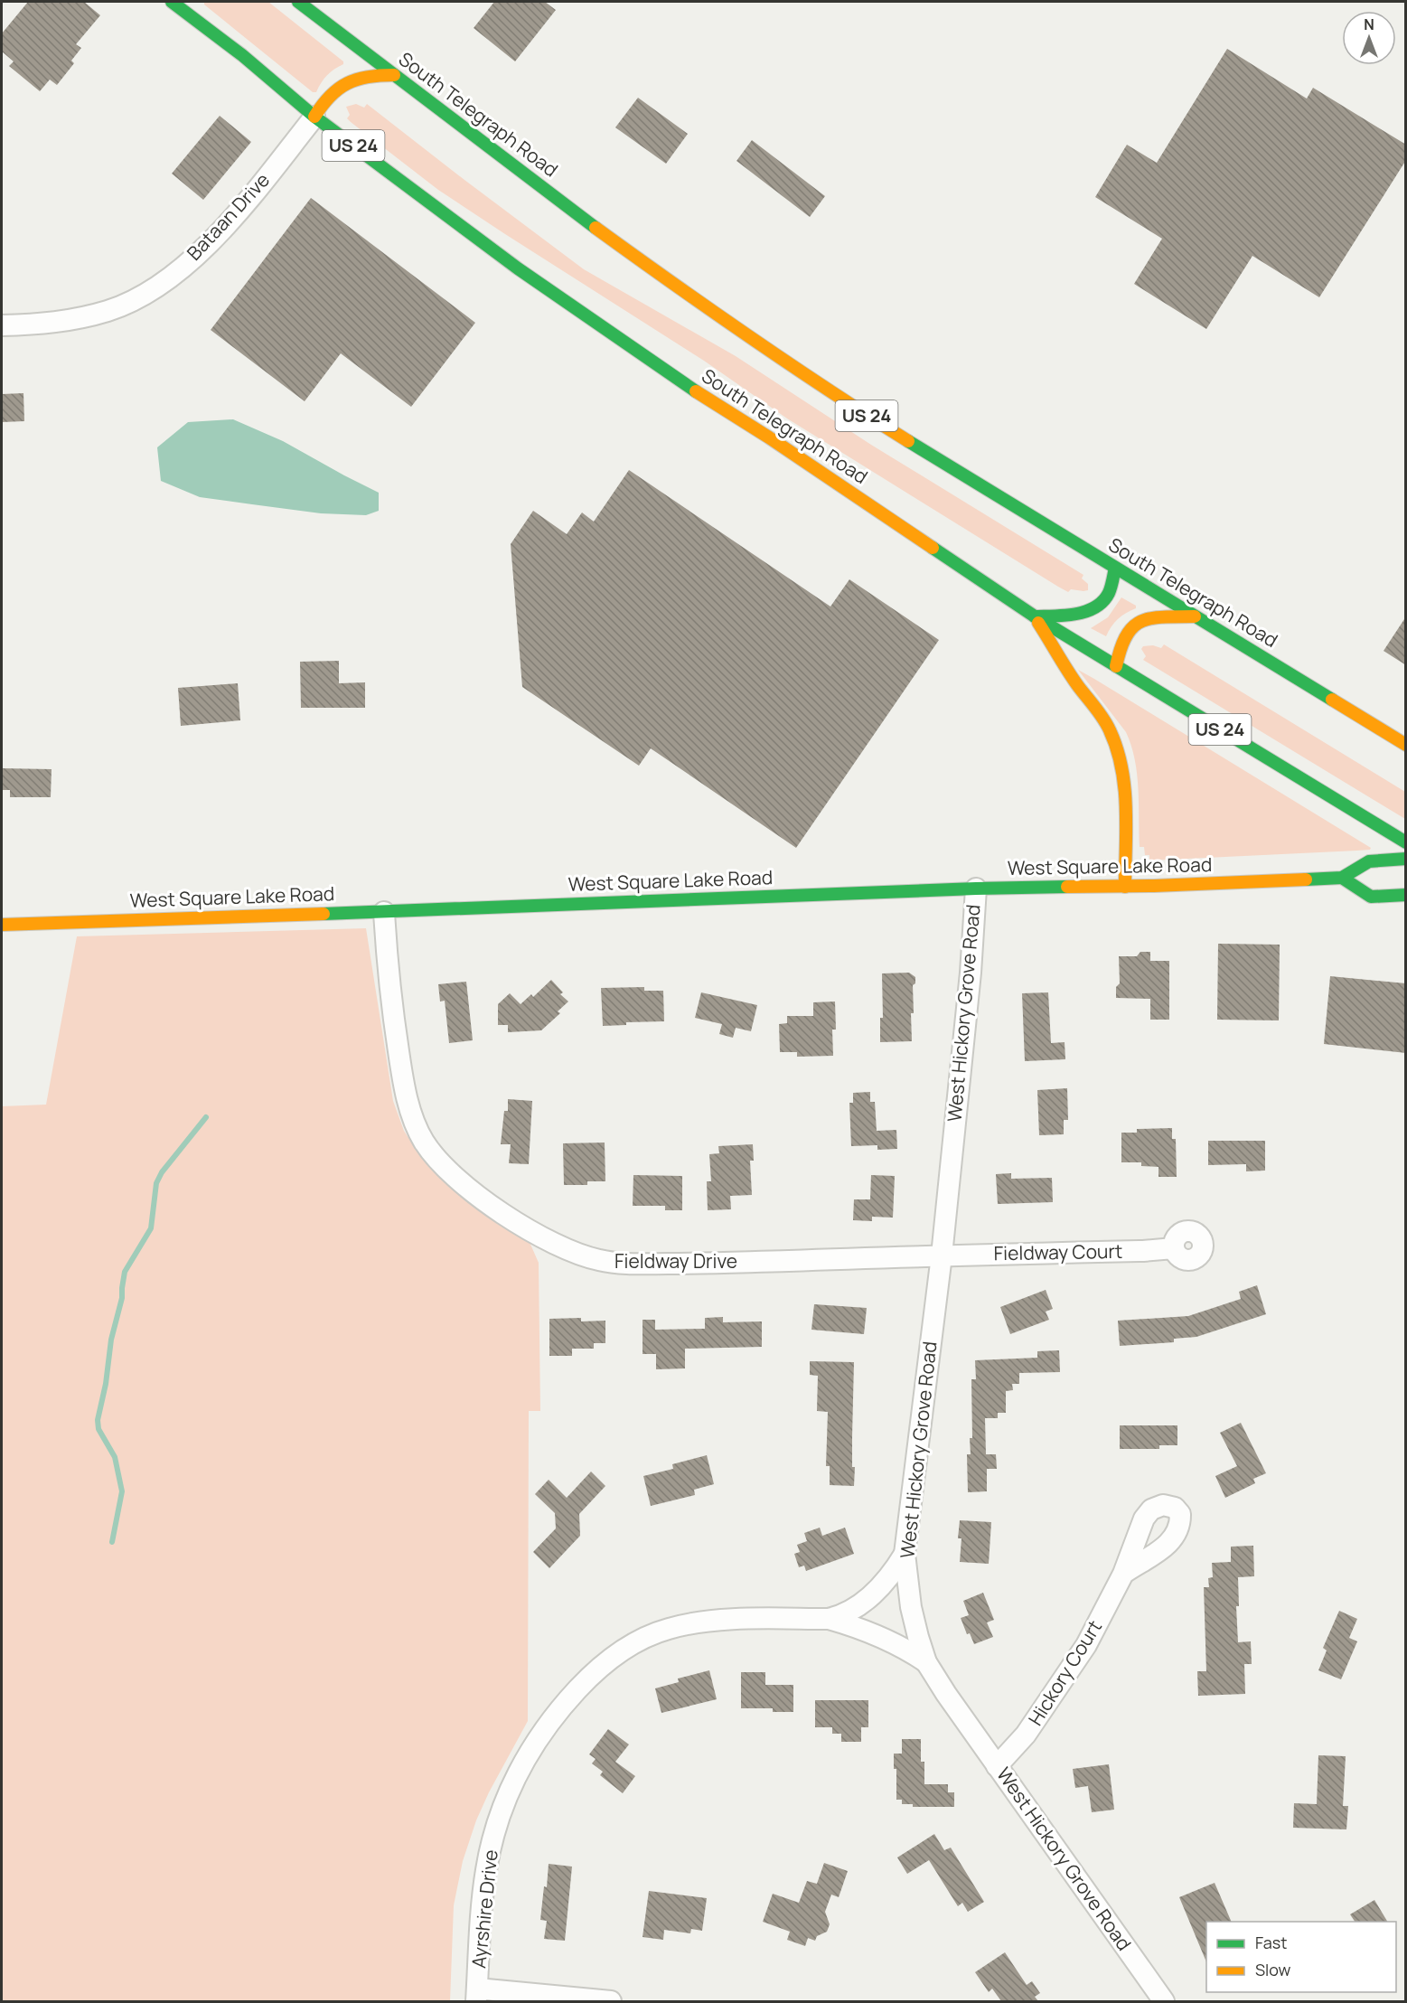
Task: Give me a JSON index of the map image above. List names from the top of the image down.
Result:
{
  "streets": {
    "main road": ["South Telegraph Road", "US 24", "West Square Lake Road"],
    "street": [
      "Bataan Drive",
      "West Hickory Grove Road",
      "Fieldway Court",
      "Fieldway Drive",
      "Hickory Court",
      "Ayrshire Drive"
    ]
  },
  "crossings": [
    ["South Telegraph Road", "Bataan Drive"],
    ["West Square Lake Road", "West Hickory Grove Road"],
    ["West Square Lake Road", "Fieldway Drive"],
    ["West Hickory Grove Road", "Fieldway Court"],
    ["West Hickory Grove Road", "Fieldway Drive"],
    ["West Hickory Grove Road", "Hickory Court"],
    ["West Hickory Grove Road", "Ayrshire Drive"],
    ["Fieldway Court", "Fieldway Drive"]
  ],
  "legend": ["Fast", "Slow"],
  "north": "top"
}
